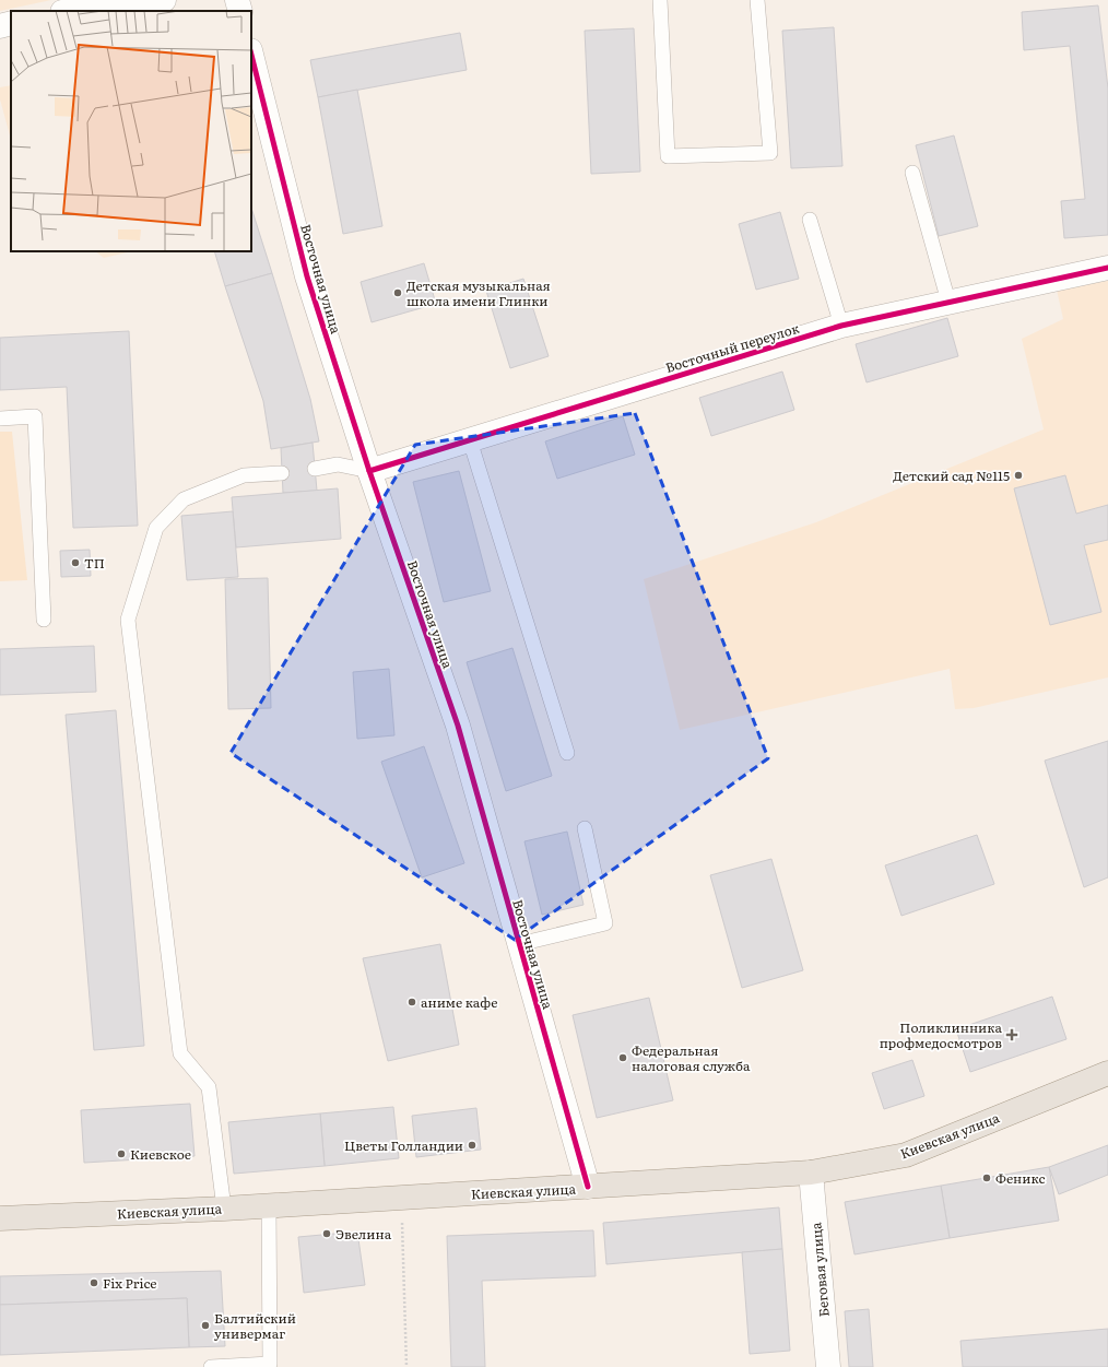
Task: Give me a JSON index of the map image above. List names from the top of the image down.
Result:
{
  "streets": {
    "main road": ["Киевская улица"],
    "street": ["Восточная улица", "Восточный переулок", "Беговая улица"]
  },
  "crossings": [
    ["Восточная улица", "Восточный переулок"],
    ["Восточная улица", "Киевская улица"],
    ["Киевская улица", "Беговая улица"]
  ],
  "places": {
    "other": [
      "Детская музыкальная школа имени Глинки",
      "Детский сад №115",
      "ТП",
      "аниме кафе",
      "Федеральная налоговая служба",
      "Цветы Голландии",
      "Киевское",
      "Феникс",
      "Эвелина",
      "Fix Price",
      "Балтийский универмаг"
    ],
    "health": ["Поликлинника профмедосмотров"]
  }
}
